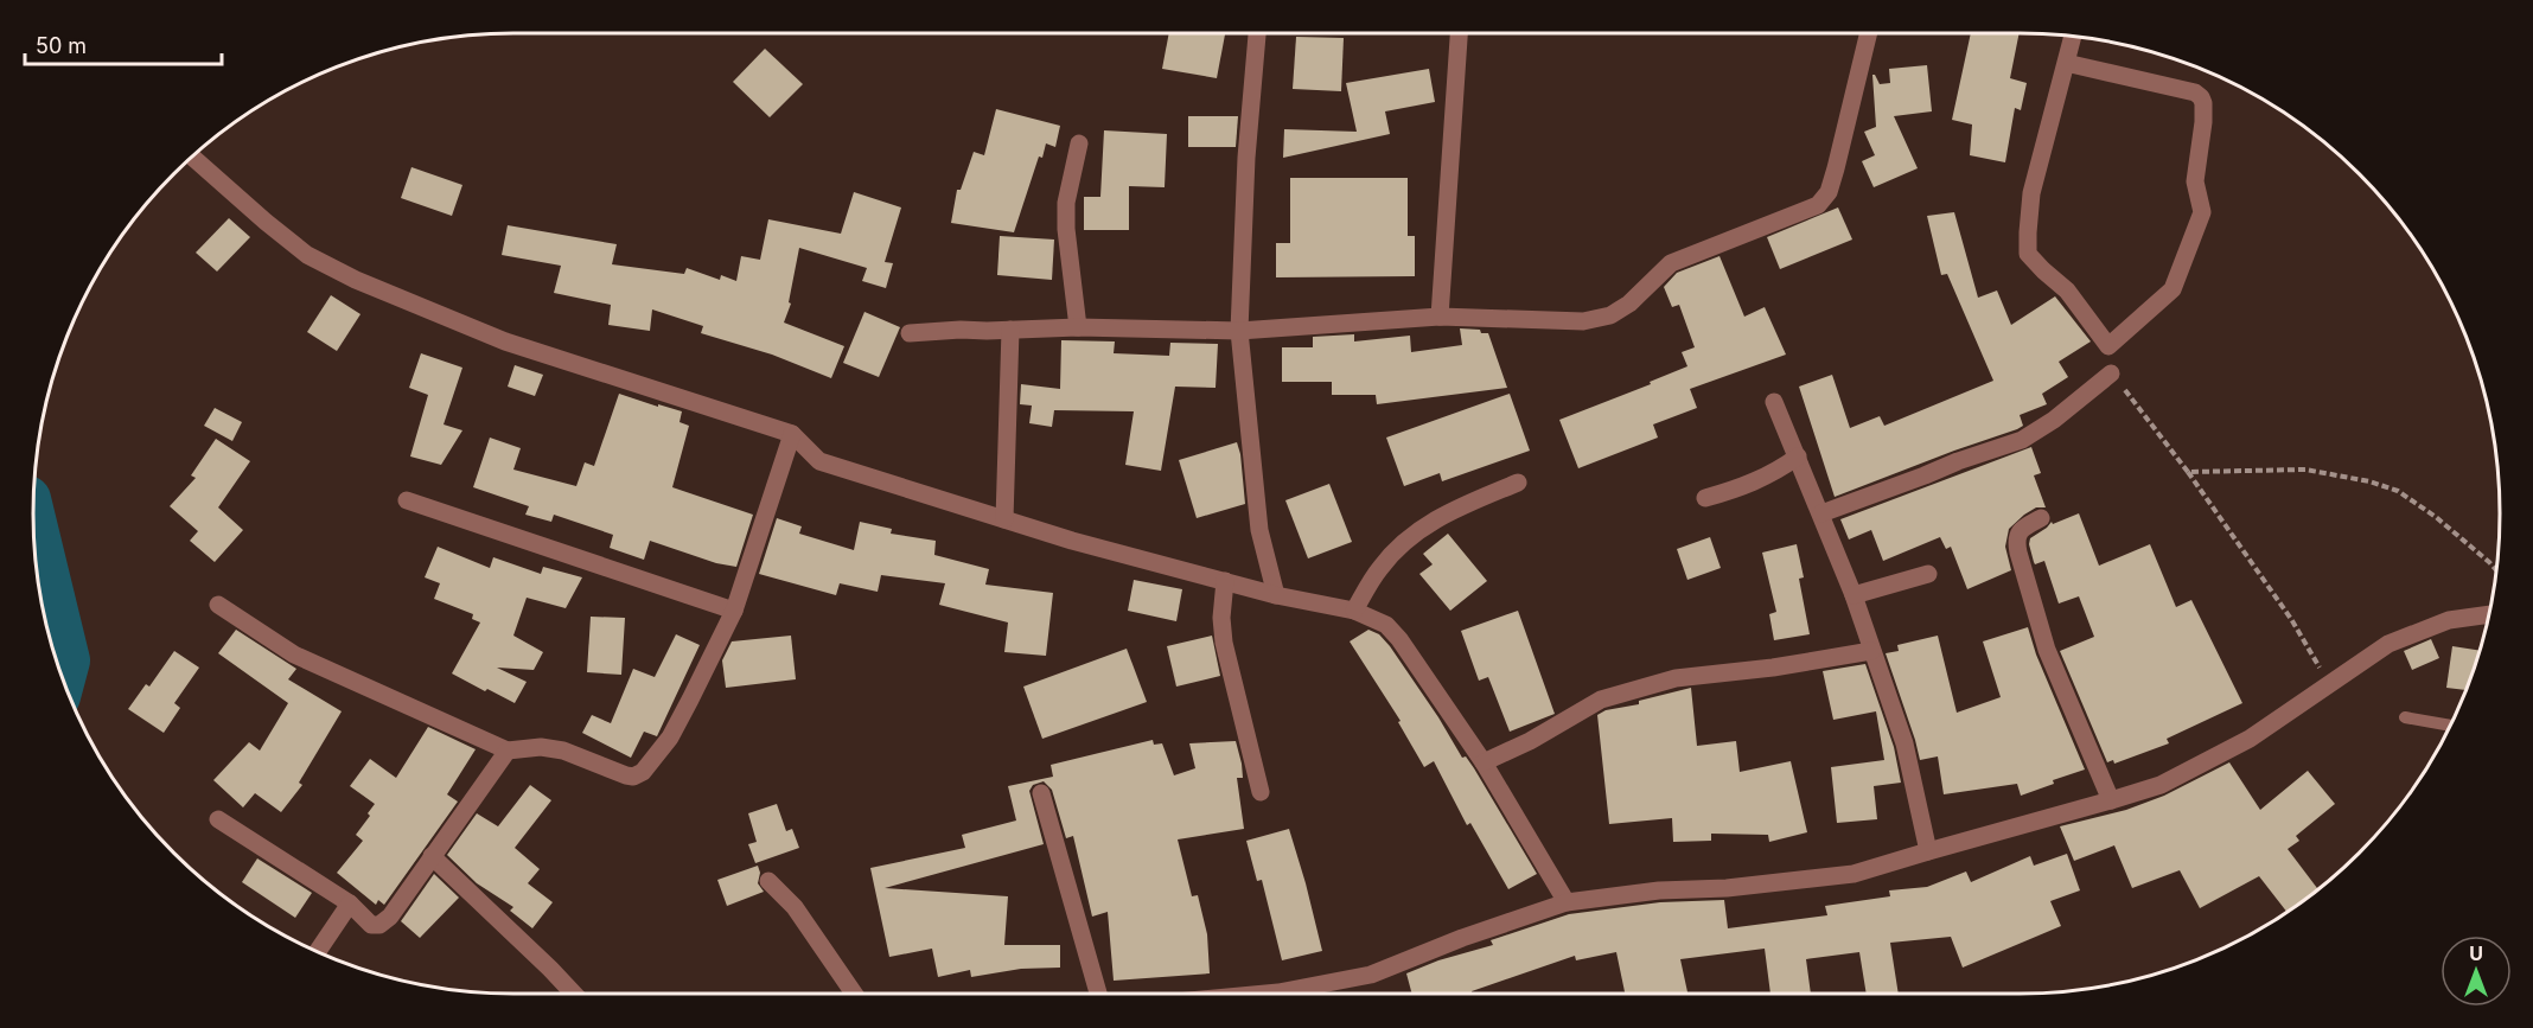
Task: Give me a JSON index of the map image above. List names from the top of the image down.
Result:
{
  "scale_bar": "50 m",
  "north": "top"
}
